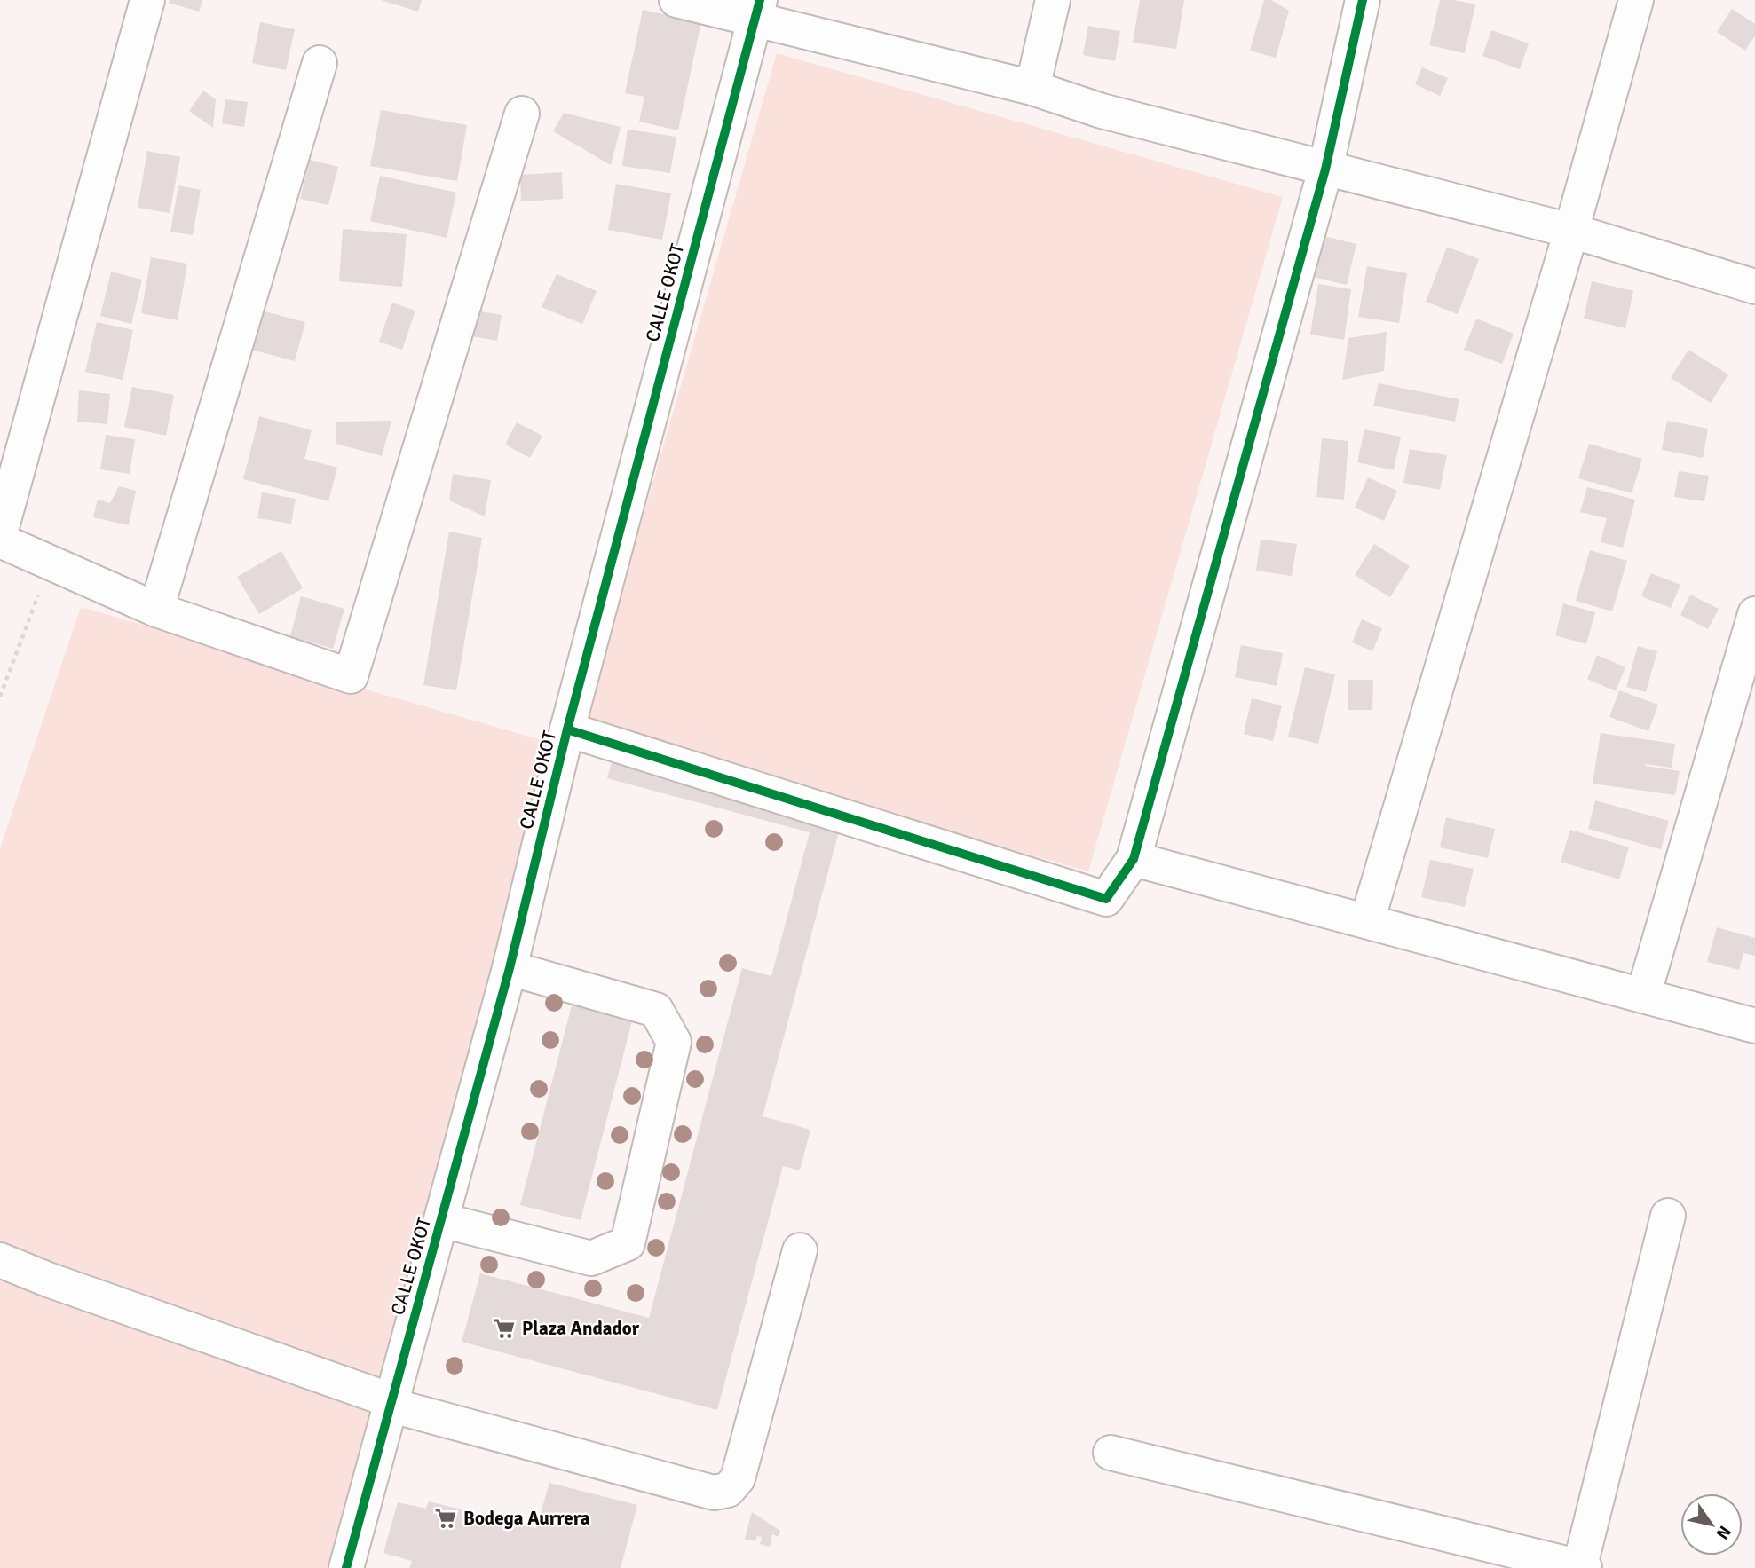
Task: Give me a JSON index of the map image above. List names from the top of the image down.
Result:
{
  "streets": {
    "street": ["CALLE OKOT"]
  },
  "places": {
    "supermarket": ["Plaza Andador", "Bodega Aurrera"]
  },
  "north": "bottom right"
}
